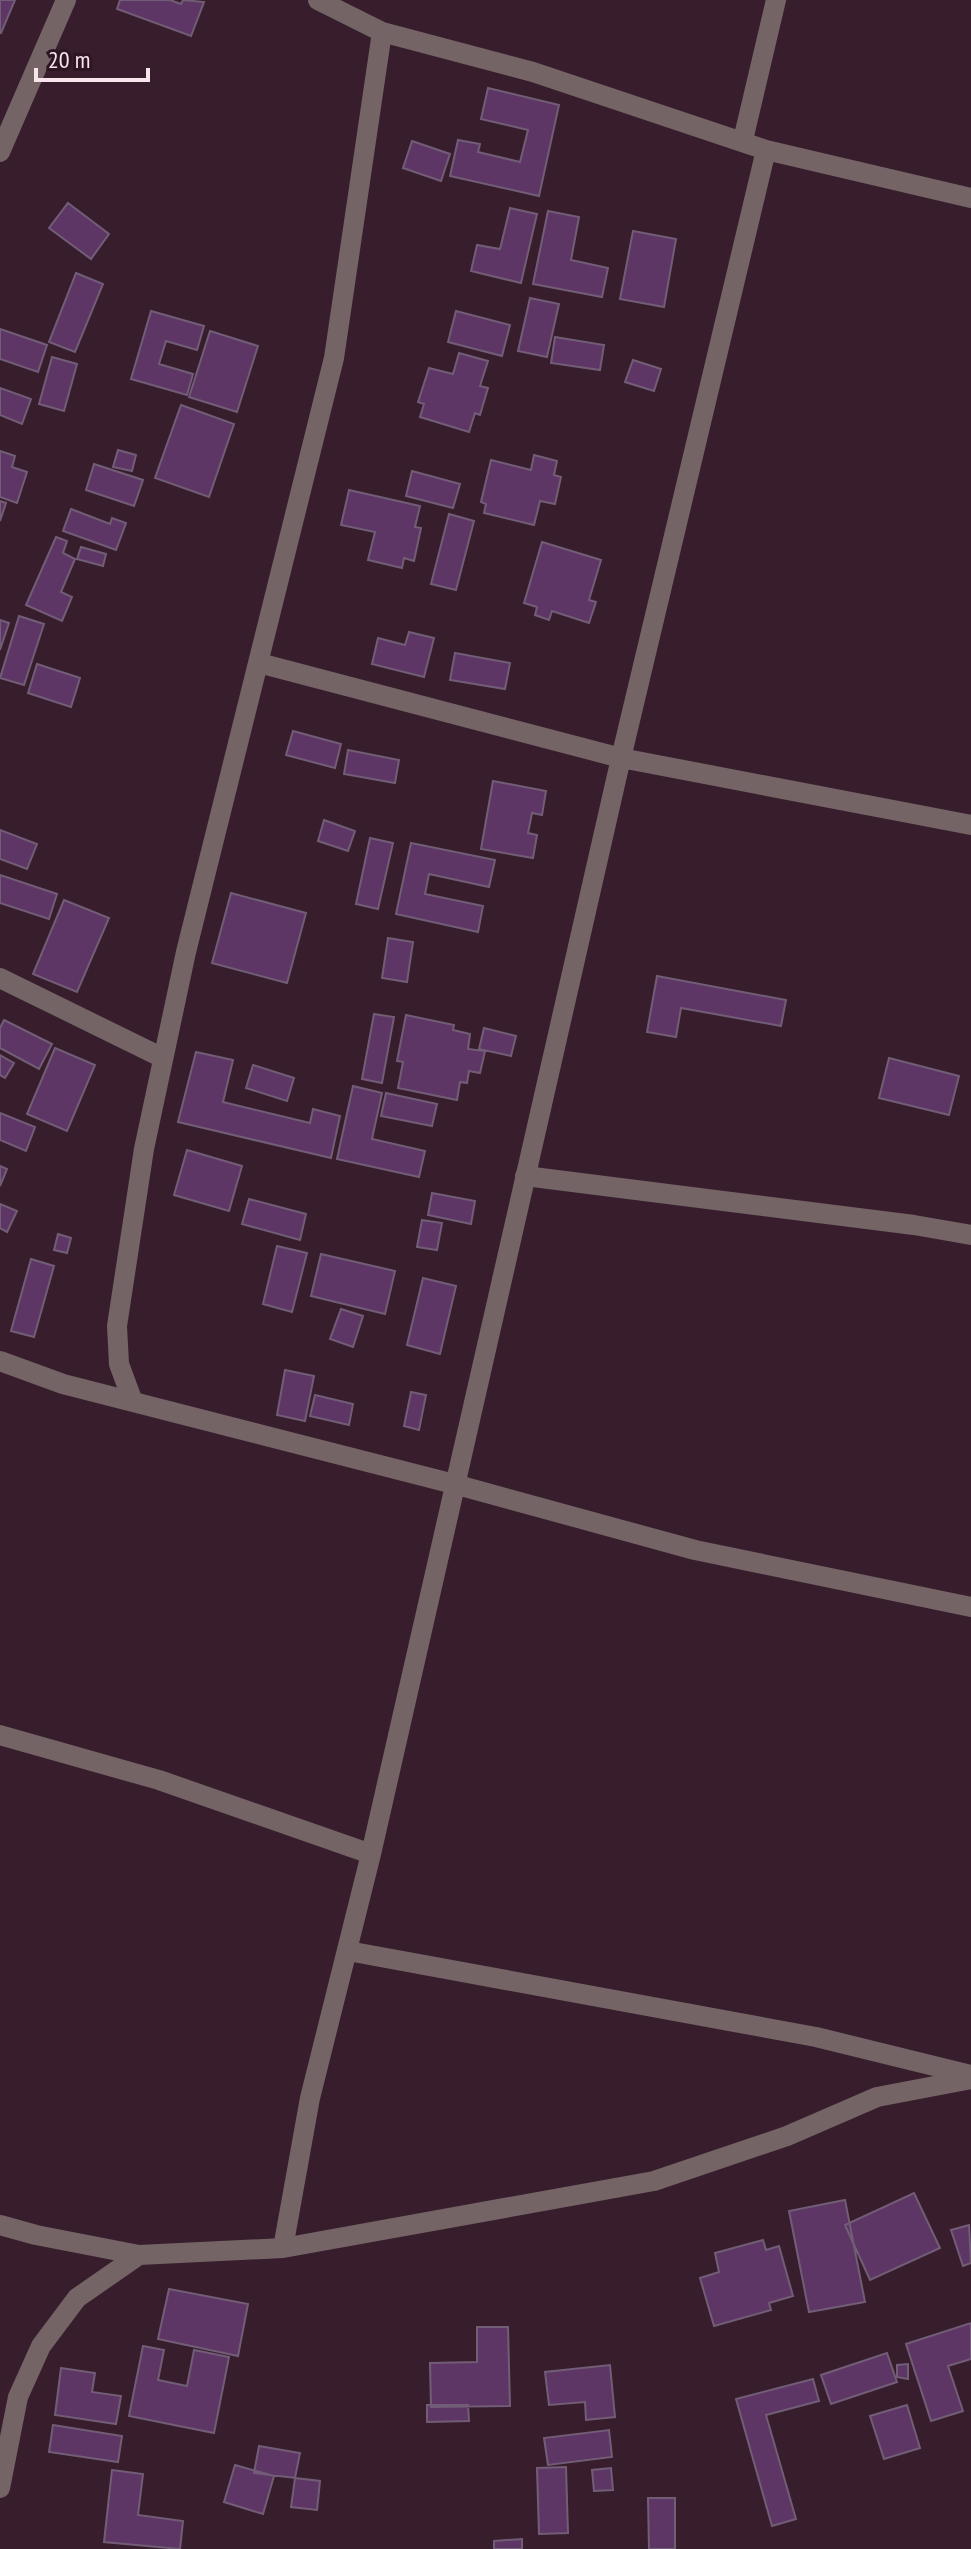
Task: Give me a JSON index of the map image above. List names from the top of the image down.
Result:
{
  "scale_bar": "20 m"
}
